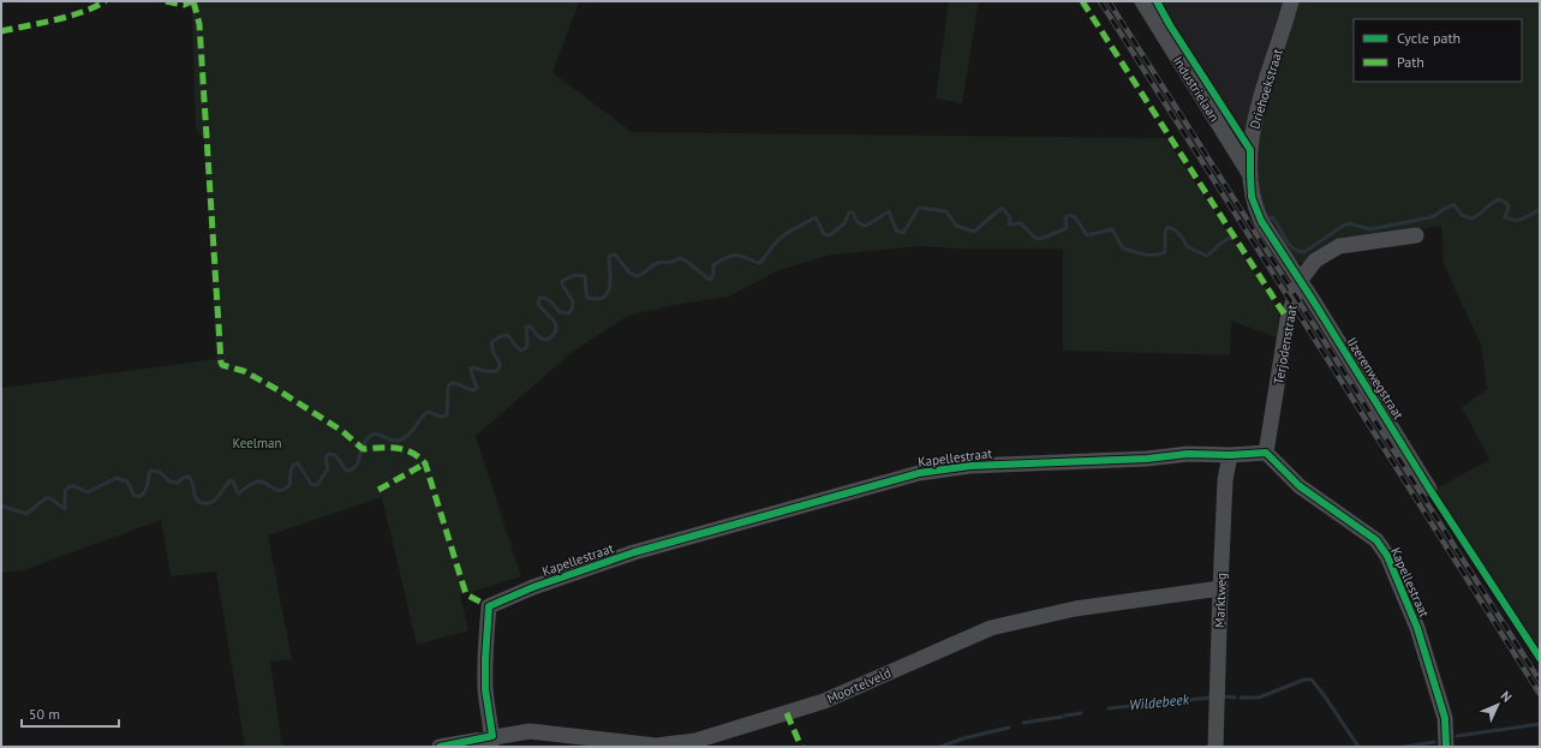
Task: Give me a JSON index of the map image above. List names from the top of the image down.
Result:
{
  "streets": {
    "street": [
      "Industrielaan",
      "Driehoekstraat",
      "Terjodenstraat",
      "IJzerenwegstraat",
      "Kapellestraat",
      "Marktweg",
      "Moortelveld"
    ]
  },
  "crossings": [
    ["Industrielaan", "Driehoekstraat"],
    ["Driehoekstraat", "Terjodenstraat"],
    ["Driehoekstraat", "IJzerenwegstraat"],
    ["Terjodenstraat", "IJzerenwegstraat"],
    ["Terjodenstraat", "Kapellestraat"],
    ["Kapellestraat", "Marktweg"],
    ["Kapellestraat", "Moortelveld"],
    ["Marktweg", "Moortelveld"]
  ],
  "water": ["Wildebeek"],
  "parks": ["Keelman"],
  "legend": ["Cycle path", "Path"],
  "scale_bar": "50 m",
  "north": "top right"
}
